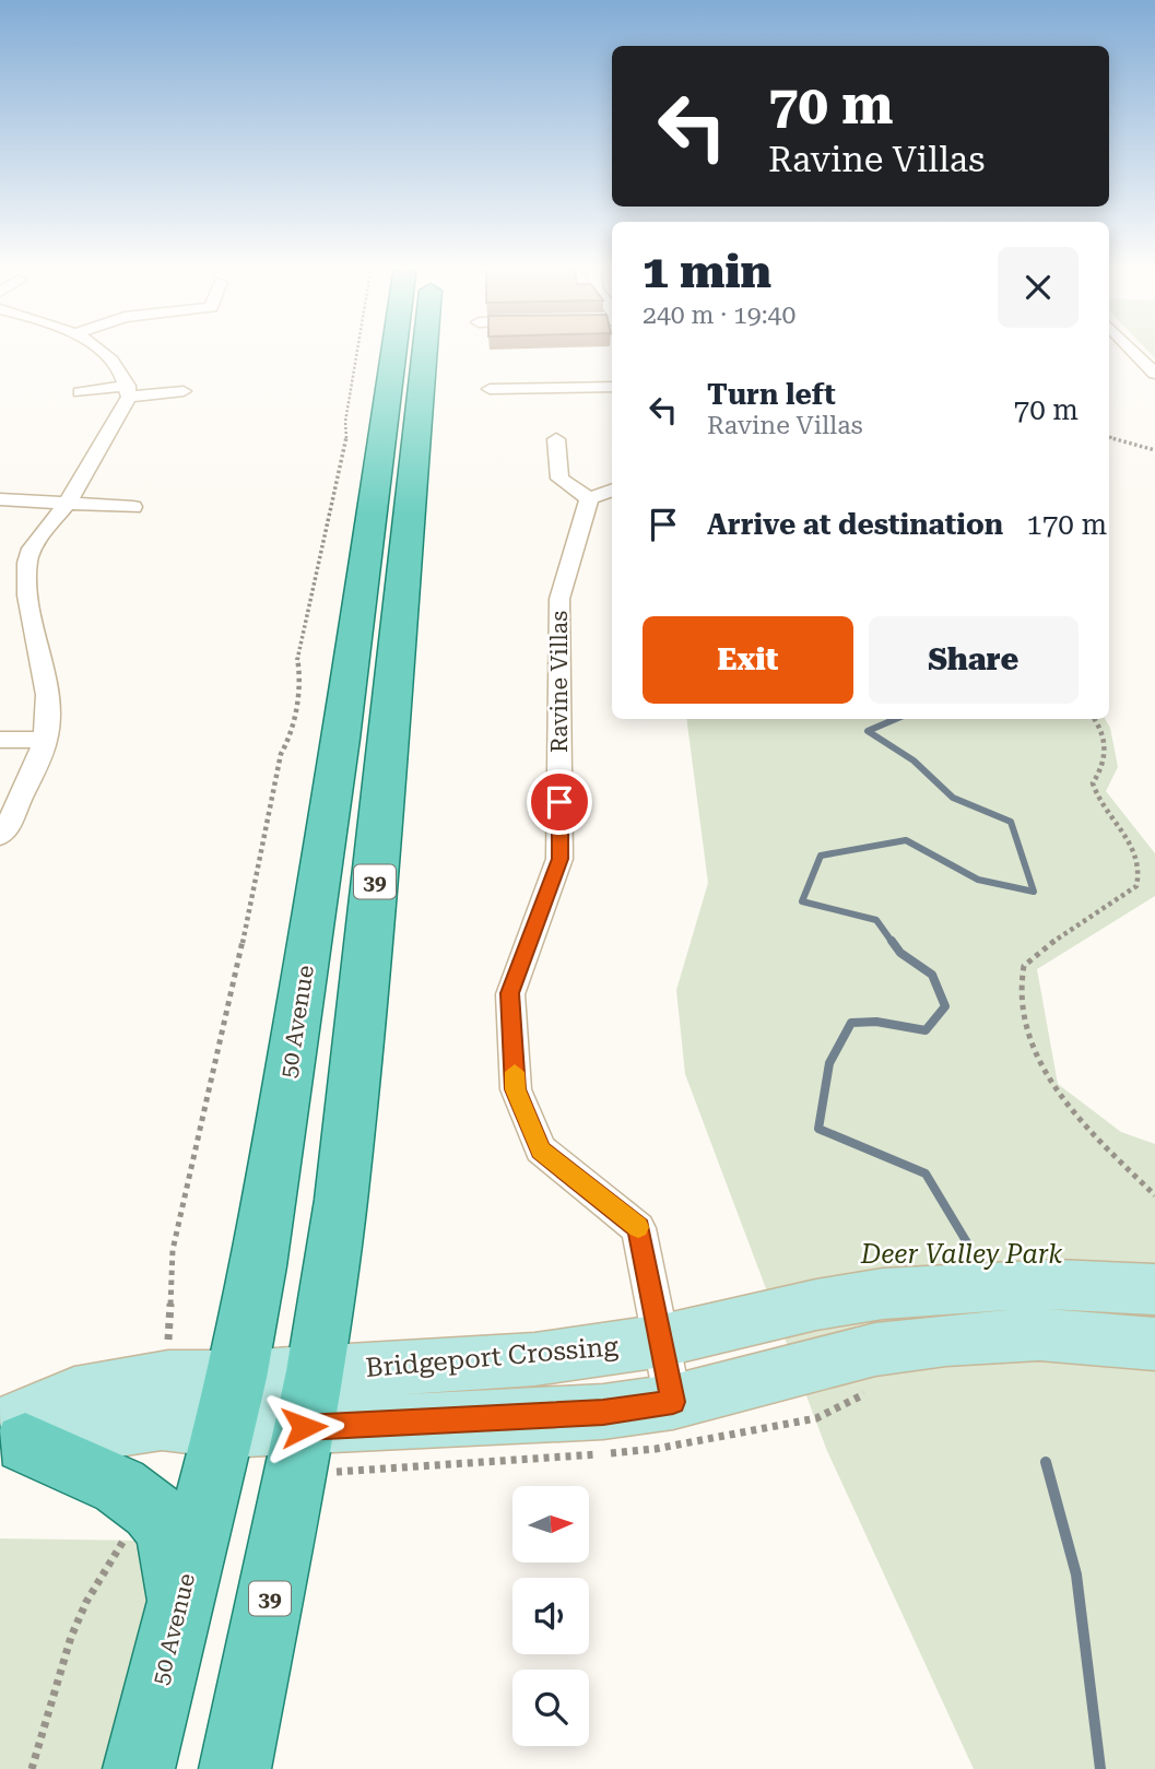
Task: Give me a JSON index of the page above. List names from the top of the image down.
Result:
{
  "streets": {
    "main road": ["39", "50 Avenue"],
    "street": ["Ravine Villas", "Bridgeport Crossing"]
  },
  "crossings": [
    ["Ravine Villas", "Bridgeport Crossing"],
    ["39", "Bridgeport Crossing"],
    ["50 Avenue", "Bridgeport Crossing"]
  ],
  "parks": ["Deer Valley Park"],
  "north": "right",
  "page": {
    "turn": ["70 m", "Ravine Villas"],
    "heading": ["1 min", "240 m · 19:40"],
    "list": [
      {
        "name": "Turn left",
        "note": "Ravine Villas",
        "value": "70 m"
      },
      {
        "name": "Arrive at destination",
        "value": "170 m"
      }
    ],
    "buttons": ["Exit", "Share"]
  }
}
